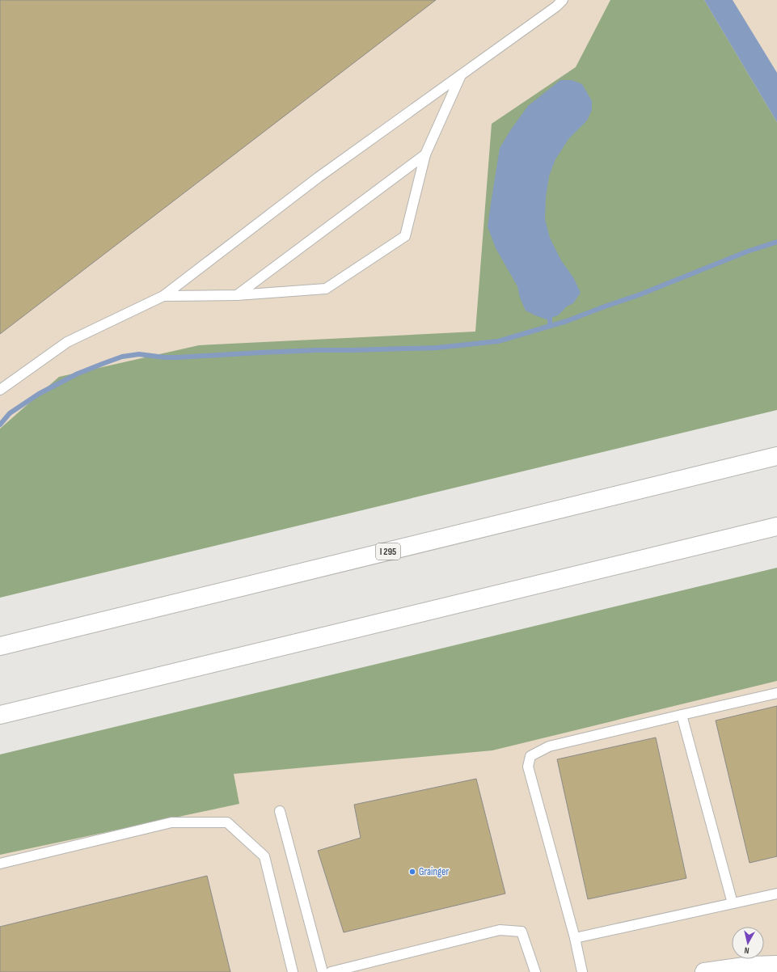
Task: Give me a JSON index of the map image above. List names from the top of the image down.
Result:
{
  "streets": {
    "main road": ["I 295"]
  },
  "places": ["Grainger"],
  "north": "bottom"
}
